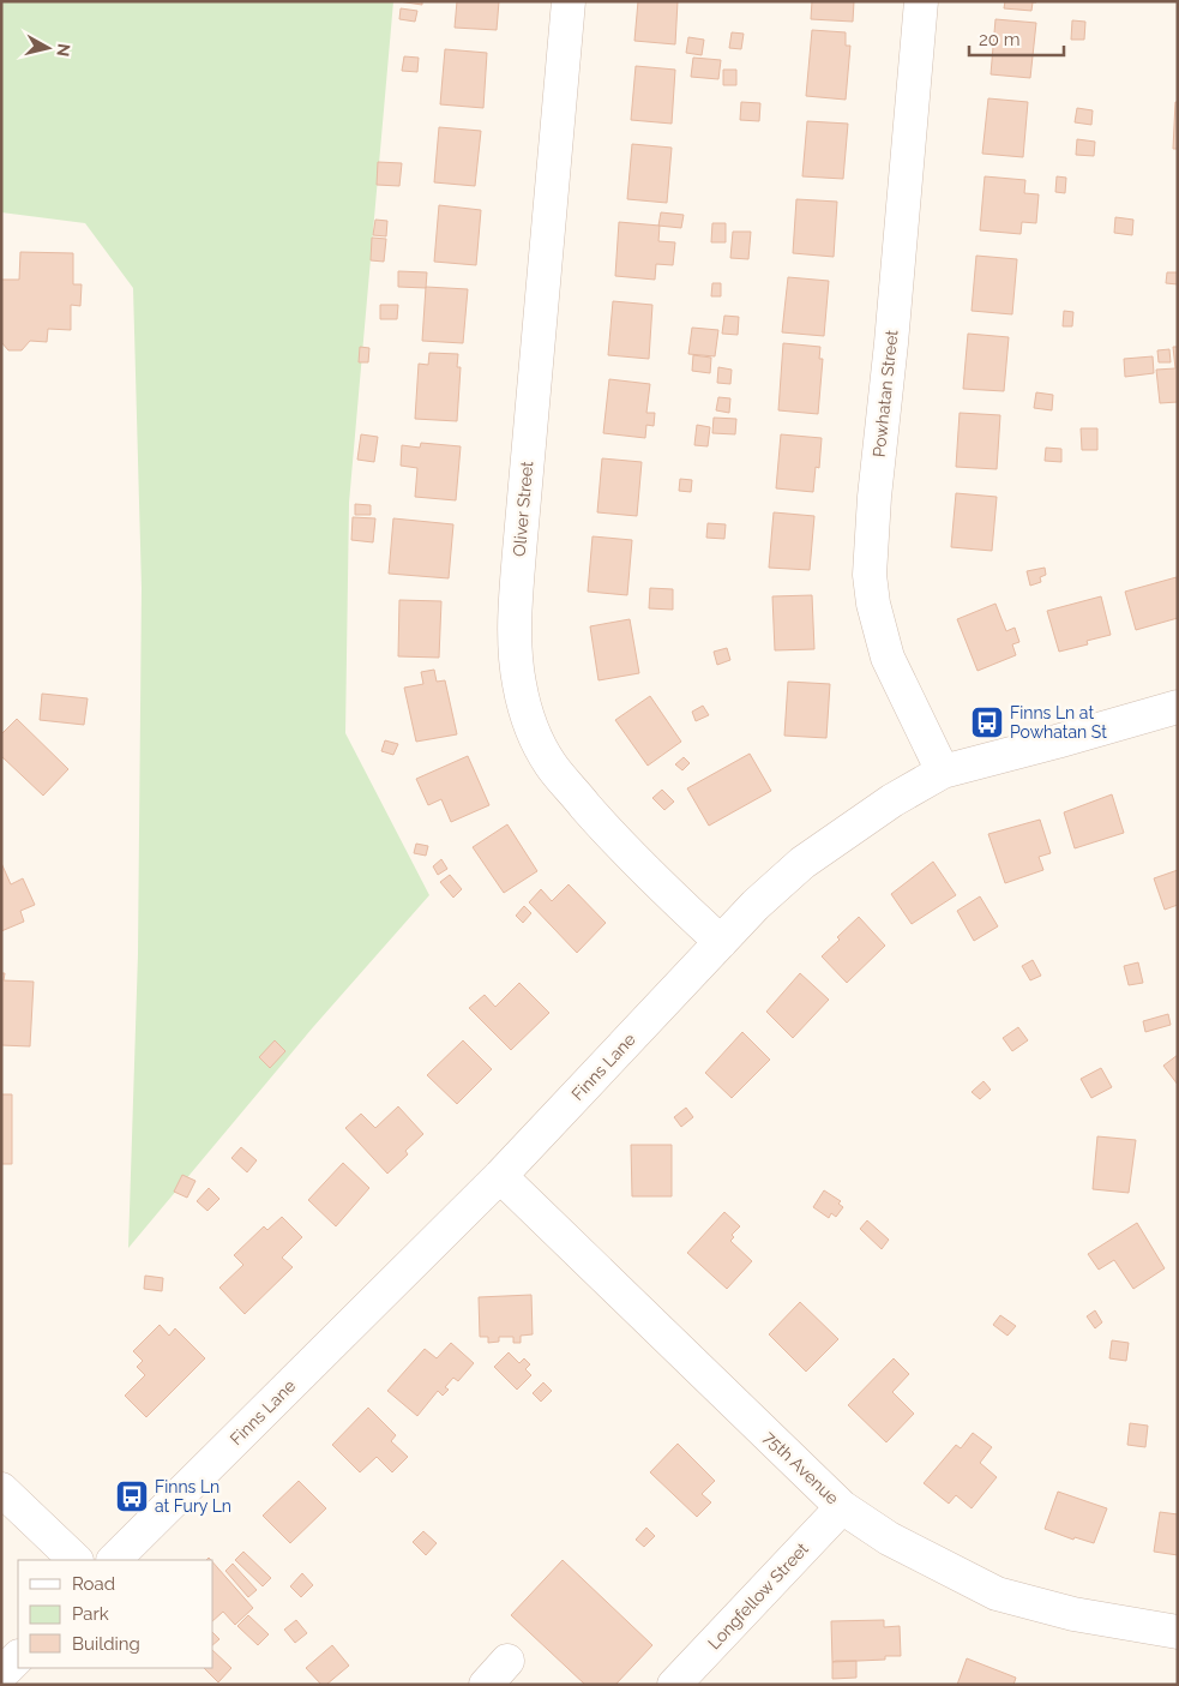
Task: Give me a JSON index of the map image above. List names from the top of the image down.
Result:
{
  "streets": {
    "street": [
      "Powhatan Street",
      "Oliver Street",
      "Finns Lane",
      "75th Avenue",
      "Longfellow Street"
    ]
  },
  "crossings": [
    ["Powhatan Street", "Finns Lane"],
    ["Oliver Street", "Finns Lane"],
    ["Finns Lane", "75th Avenue"],
    ["75th Avenue", "Longfellow Street"]
  ],
  "places": {
    "bus stop": ["Finns Ln at Powhatan St", "Finns Ln at Fury Ln"]
  },
  "legend": ["Road", "Park", "Building"],
  "scale_bar": "20 m",
  "north": "right"
}
